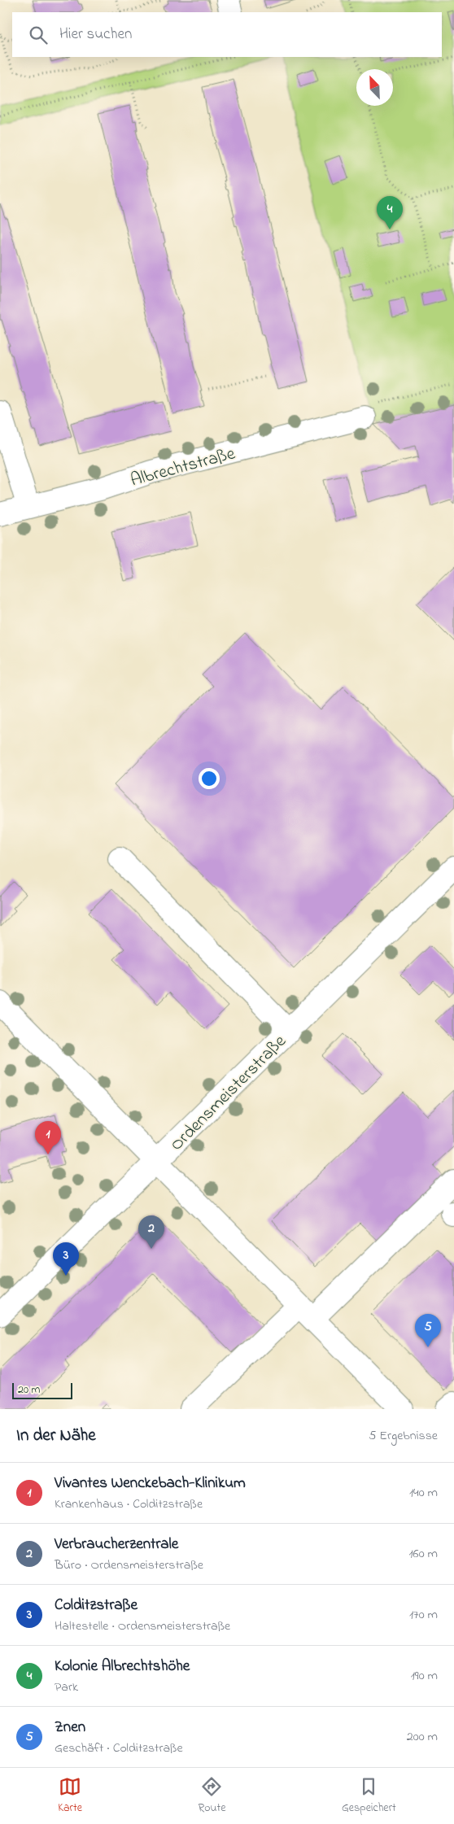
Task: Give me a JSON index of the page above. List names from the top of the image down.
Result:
{
  "streets": {
    "street": ["Albrechtstraße", "Ordensmeisterstraße"]
  },
  "scale_bar": "20 m",
  "north": "top left",
  "page": {
    "search": "Hier suchen",
    "pins": [
      "4",
      "1",
      "2",
      "3",
      "5"
    ],
    "scale": "20 m",
    "heading": ["In der Nähe", "5 Ergebnisse"],
    "list": [
      {
        "mark": "1",
        "name": "Vivantes Wenckebach-Klinikum",
        "note": "Krankenhaus · Colditzstraße",
        "value": "140 m"
      },
      {
        "mark": "2",
        "name": "Verbraucherzentrale",
        "note": "Büro · Ordensmeisterstraße",
        "value": "160 m"
      },
      {
        "mark": "3",
        "name": "Colditzstraße",
        "note": "Haltestelle · Ordensmeisterstraße",
        "value": "170 m"
      },
      {
        "mark": "4",
        "name": "Kolonie Albrechtshöhe",
        "note": "Park",
        "value": "190 m"
      },
      {
        "mark": "5",
        "name": "Znen",
        "note": "Geschäft · Colditzstraße",
        "value": "200 m"
      }
    ],
    "nav": ["Karte", "Route", "Gespeichert"]
  }
}
